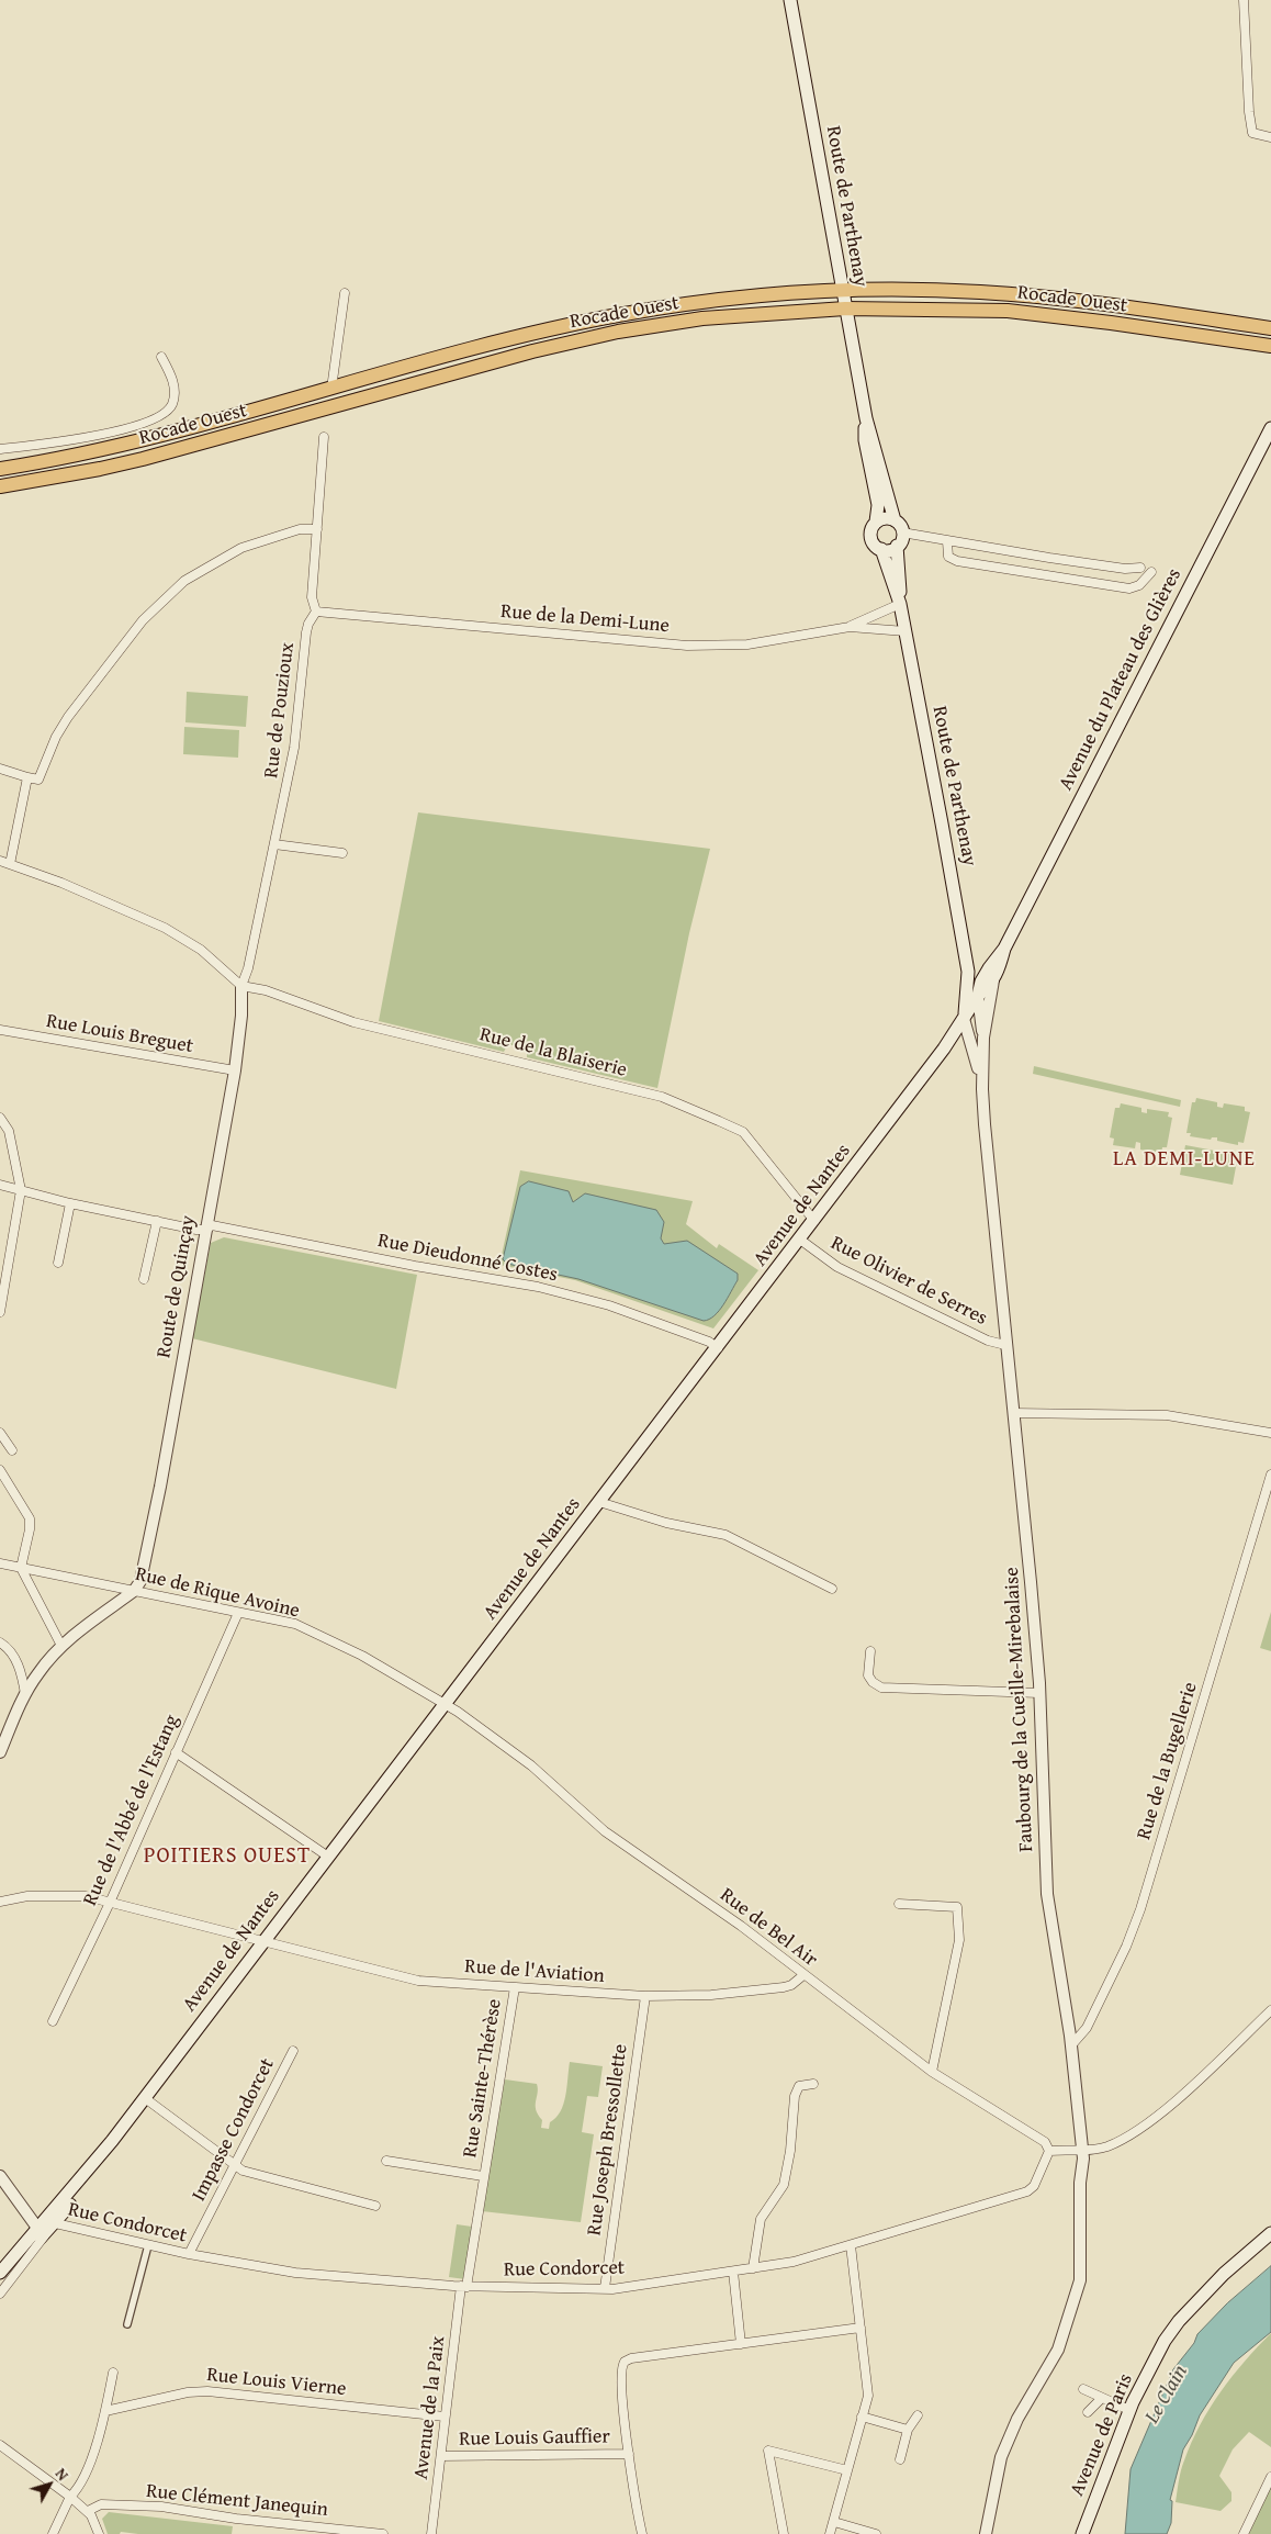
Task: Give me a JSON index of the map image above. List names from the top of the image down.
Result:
{
  "streets": {
    "main road": [
      "Route de Parthenay",
      "Rocade Ouest",
      "Avenue du Plateau des Glières",
      "Avenue de Nantes",
      "Avenue de Paris"
    ],
    "street": [
      "Rue de la Demi-Lune",
      "Rue de Pouzioux",
      "Rue Louis Breguet",
      "Rue de la Blaiserie",
      "Rue Dieudonné Costes",
      "Rue Olivier de Serres",
      "Route de Quinçay",
      "Rue de Rique Avoine",
      "Faubourg de la Cueille-Mirebalaise",
      "Rue de la Bugellerie",
      "Rue de l'Abbé de l'Estang",
      "Rue de Bel Air",
      "Rue de l'Aviation",
      "Rue Sainte-Thérèse",
      "Impasse Condorcet",
      "Rue Joseph Bressollette",
      "Rue Condorcet",
      "Rue Louis Vierne",
      "Avenue de la Paix",
      "Rue Louis Gauffier",
      "Rue Clément Janequin"
    ]
  },
  "crossings": [
    ["Route de Parthenay", "Rocade Ouest"],
    ["Route de Parthenay", "Rue de la Demi-Lune"],
    ["Route de Parthenay", "Avenue du Plateau des Glières"],
    ["Route de Parthenay", "Avenue de Nantes"],
    ["Rue de la Demi-Lune", "Rue de Pouzioux"],
    ["Avenue du Plateau des Glières", "Avenue de Nantes"],
    ["Rue de Pouzioux", "Rue de la Blaiserie"],
    ["Rue de Pouzioux", "Route de Quinçay"],
    ["Rue Louis Breguet", "Route de Quinçay"],
    ["Rue de la Blaiserie", "Avenue de Nantes"],
    ["Rue de la Blaiserie", "Route de Quinçay"],
    ["Avenue de Nantes", "Rue Dieudonné Costes"],
    ["Avenue de Nantes", "Rue Olivier de Serres"],
    ["Avenue de Nantes", "Rue de Rique Avoine"],
    ["Avenue de Nantes", "Rue de Bel Air"],
    ["Avenue de Nantes", "Rue de l'Aviation"],
    ["Avenue de Nantes", "Rue Condorcet"],
    ["Rue Dieudonné Costes", "Route de Quinçay"],
    ["Rue Olivier de Serres", "Faubourg de la Cueille-Mirebalaise"],
    ["Route de Quinçay", "Rue de Rique Avoine"],
    ["Rue de Rique Avoine", "Rue de l'Abbé de l'Estang"],
    ["Rue de Rique Avoine", "Rue de Bel Air"],
    ["Faubourg de la Cueille-Mirebalaise", "Rue de la Bugellerie"],
    ["Rue de l'Abbé de l'Estang", "Rue de l'Aviation"],
    ["Rue de Bel Air", "Rue de l'Aviation"],
    ["Rue de Bel Air", "Rue Condorcet"],
    ["Rue de l'Aviation", "Rue Sainte-Thérèse"],
    ["Rue de l'Aviation", "Rue Joseph Bressollette"],
    ["Rue Sainte-Thérèse", "Rue Condorcet"],
    ["Rue Sainte-Thérèse", "Avenue de la Paix"],
    ["Impasse Condorcet", "Rue Condorcet"],
    ["Rue Joseph Bressollette", "Rue Condorcet"],
    ["Rue Condorcet", "Avenue de la Paix"],
    ["Rue Louis Vierne", "Avenue de la Paix"],
    ["Avenue de la Paix", "Rue Louis Gauffier"]
  ],
  "districts": ["LA DEMI-LUNE", "POITIERS OUEST"],
  "water": ["Le Clain"],
  "north": "top right"
}
